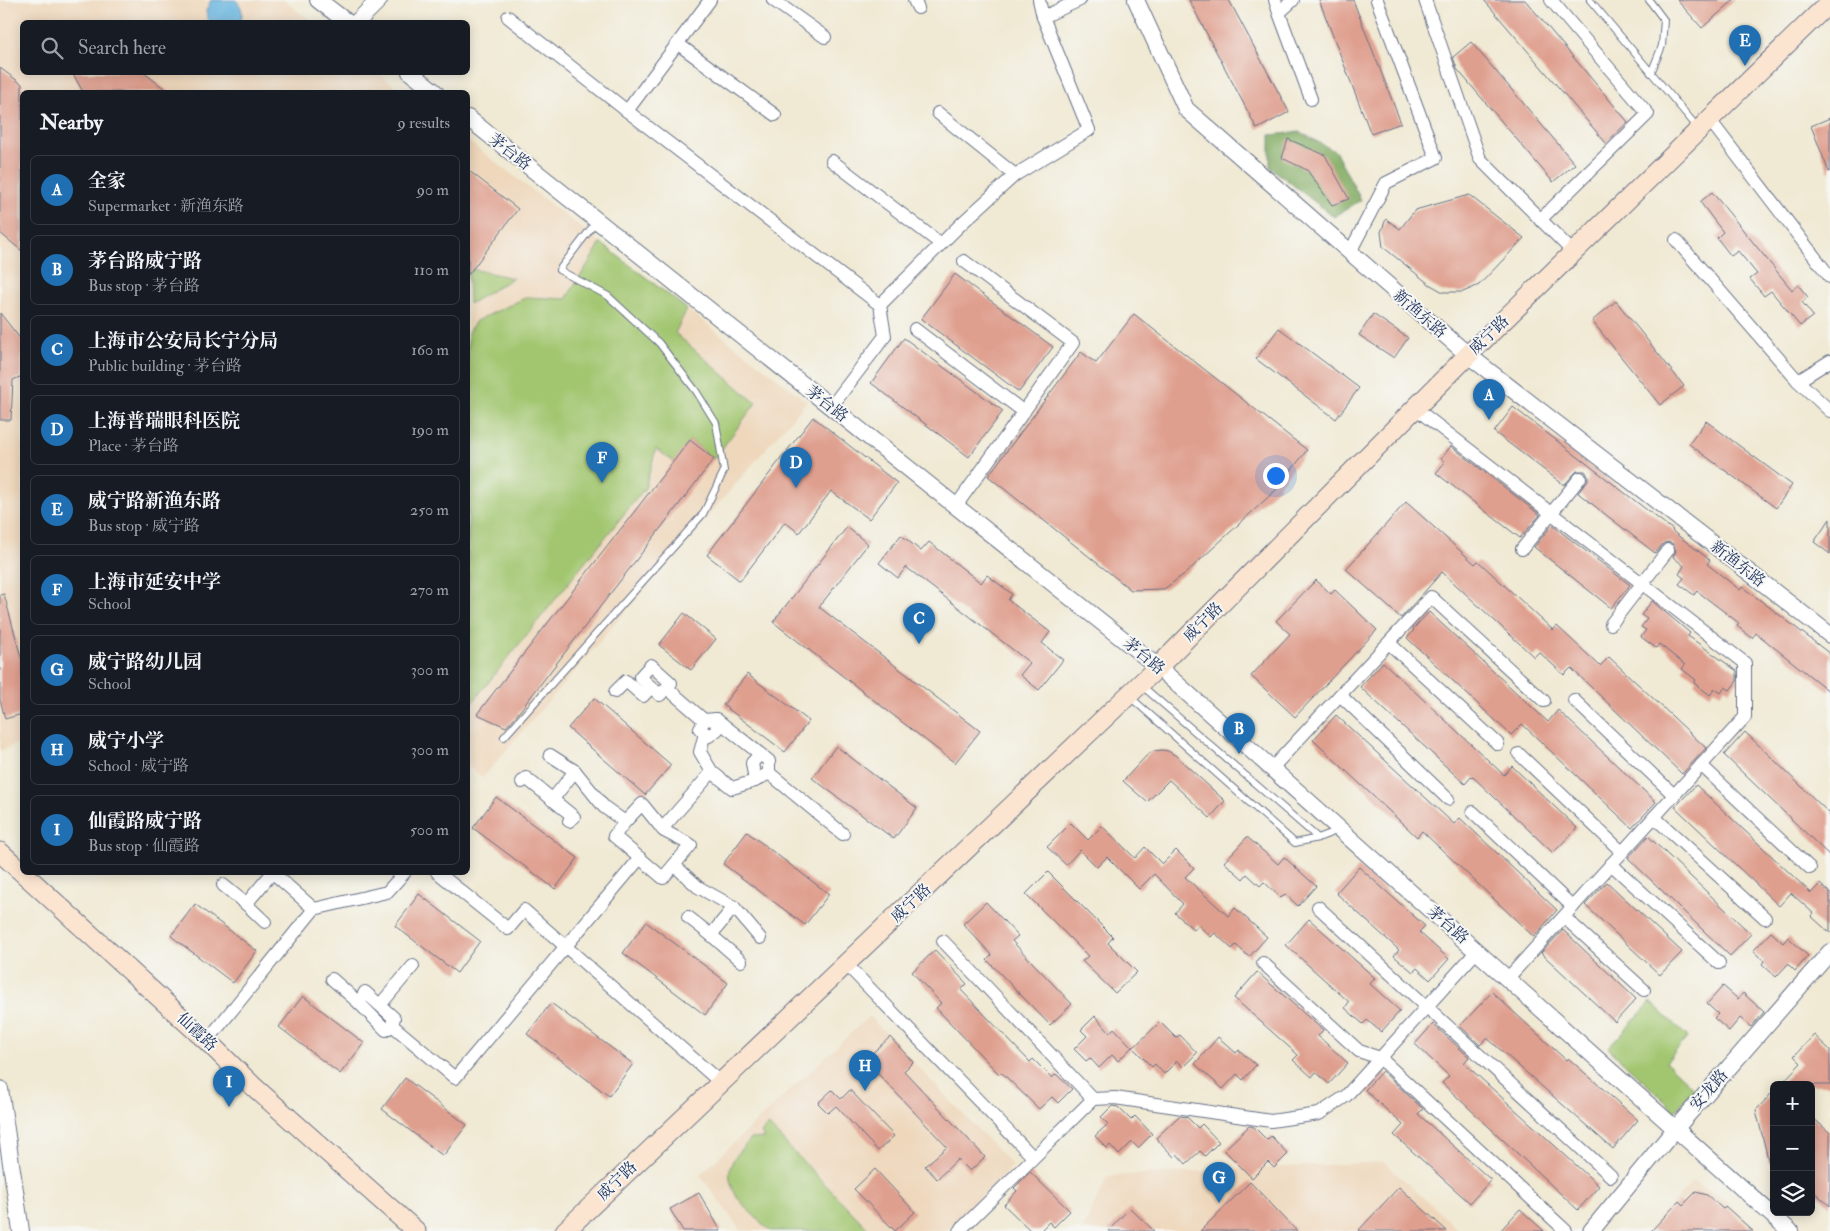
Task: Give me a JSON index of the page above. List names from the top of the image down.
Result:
{
  "streets": {
    "main road": ["威宁路", "仙霞路"],
    "street": ["茅台路", "新渔东路", "安龙路"]
  },
  "crossings": [
    ["茅台路", "威宁路"],
    ["茅台路", "安龙路"],
    ["新渔东路", "威宁路"]
  ],
  "page": {
    "search": "Search here",
    "pins": [
      "E",
      "A",
      "F",
      "D",
      "C",
      "B",
      "H",
      "I",
      "G"
    ],
    "heading": ["Nearby", "9 results"],
    "list": [
      {
        "mark": "A",
        "name": "全家",
        "note": "Supermarket · 新渔东路",
        "value": "90 m"
      },
      {
        "mark": "B",
        "name": "茅台路威宁路",
        "note": "Bus stop · 茅台路",
        "value": "110 m"
      },
      {
        "mark": "C",
        "name": "上海市公安局长宁分局",
        "note": "Public building · 茅台路",
        "value": "160 m"
      },
      {
        "mark": "D",
        "name": "上海普瑞眼科医院",
        "note": "Place · 茅台路",
        "value": "190 m"
      },
      {
        "mark": "E",
        "name": "威宁路新渔东路",
        "note": "Bus stop · 威宁路",
        "value": "250 m"
      },
      {
        "mark": "F",
        "name": "上海市延安中学",
        "note": "School",
        "value": "270 m"
      },
      {
        "mark": "G",
        "name": "威宁路幼儿园",
        "note": "School",
        "value": "300 m"
      },
      {
        "mark": "H",
        "name": "威宁小学",
        "note": "School · 威宁路",
        "value": "300 m"
      },
      {
        "mark": "I",
        "name": "仙霞路威宁路",
        "note": "Bus stop · 仙霞路",
        "value": "500 m"
      }
    ],
    "map_buttons": ["+", "−"]
  }
}
